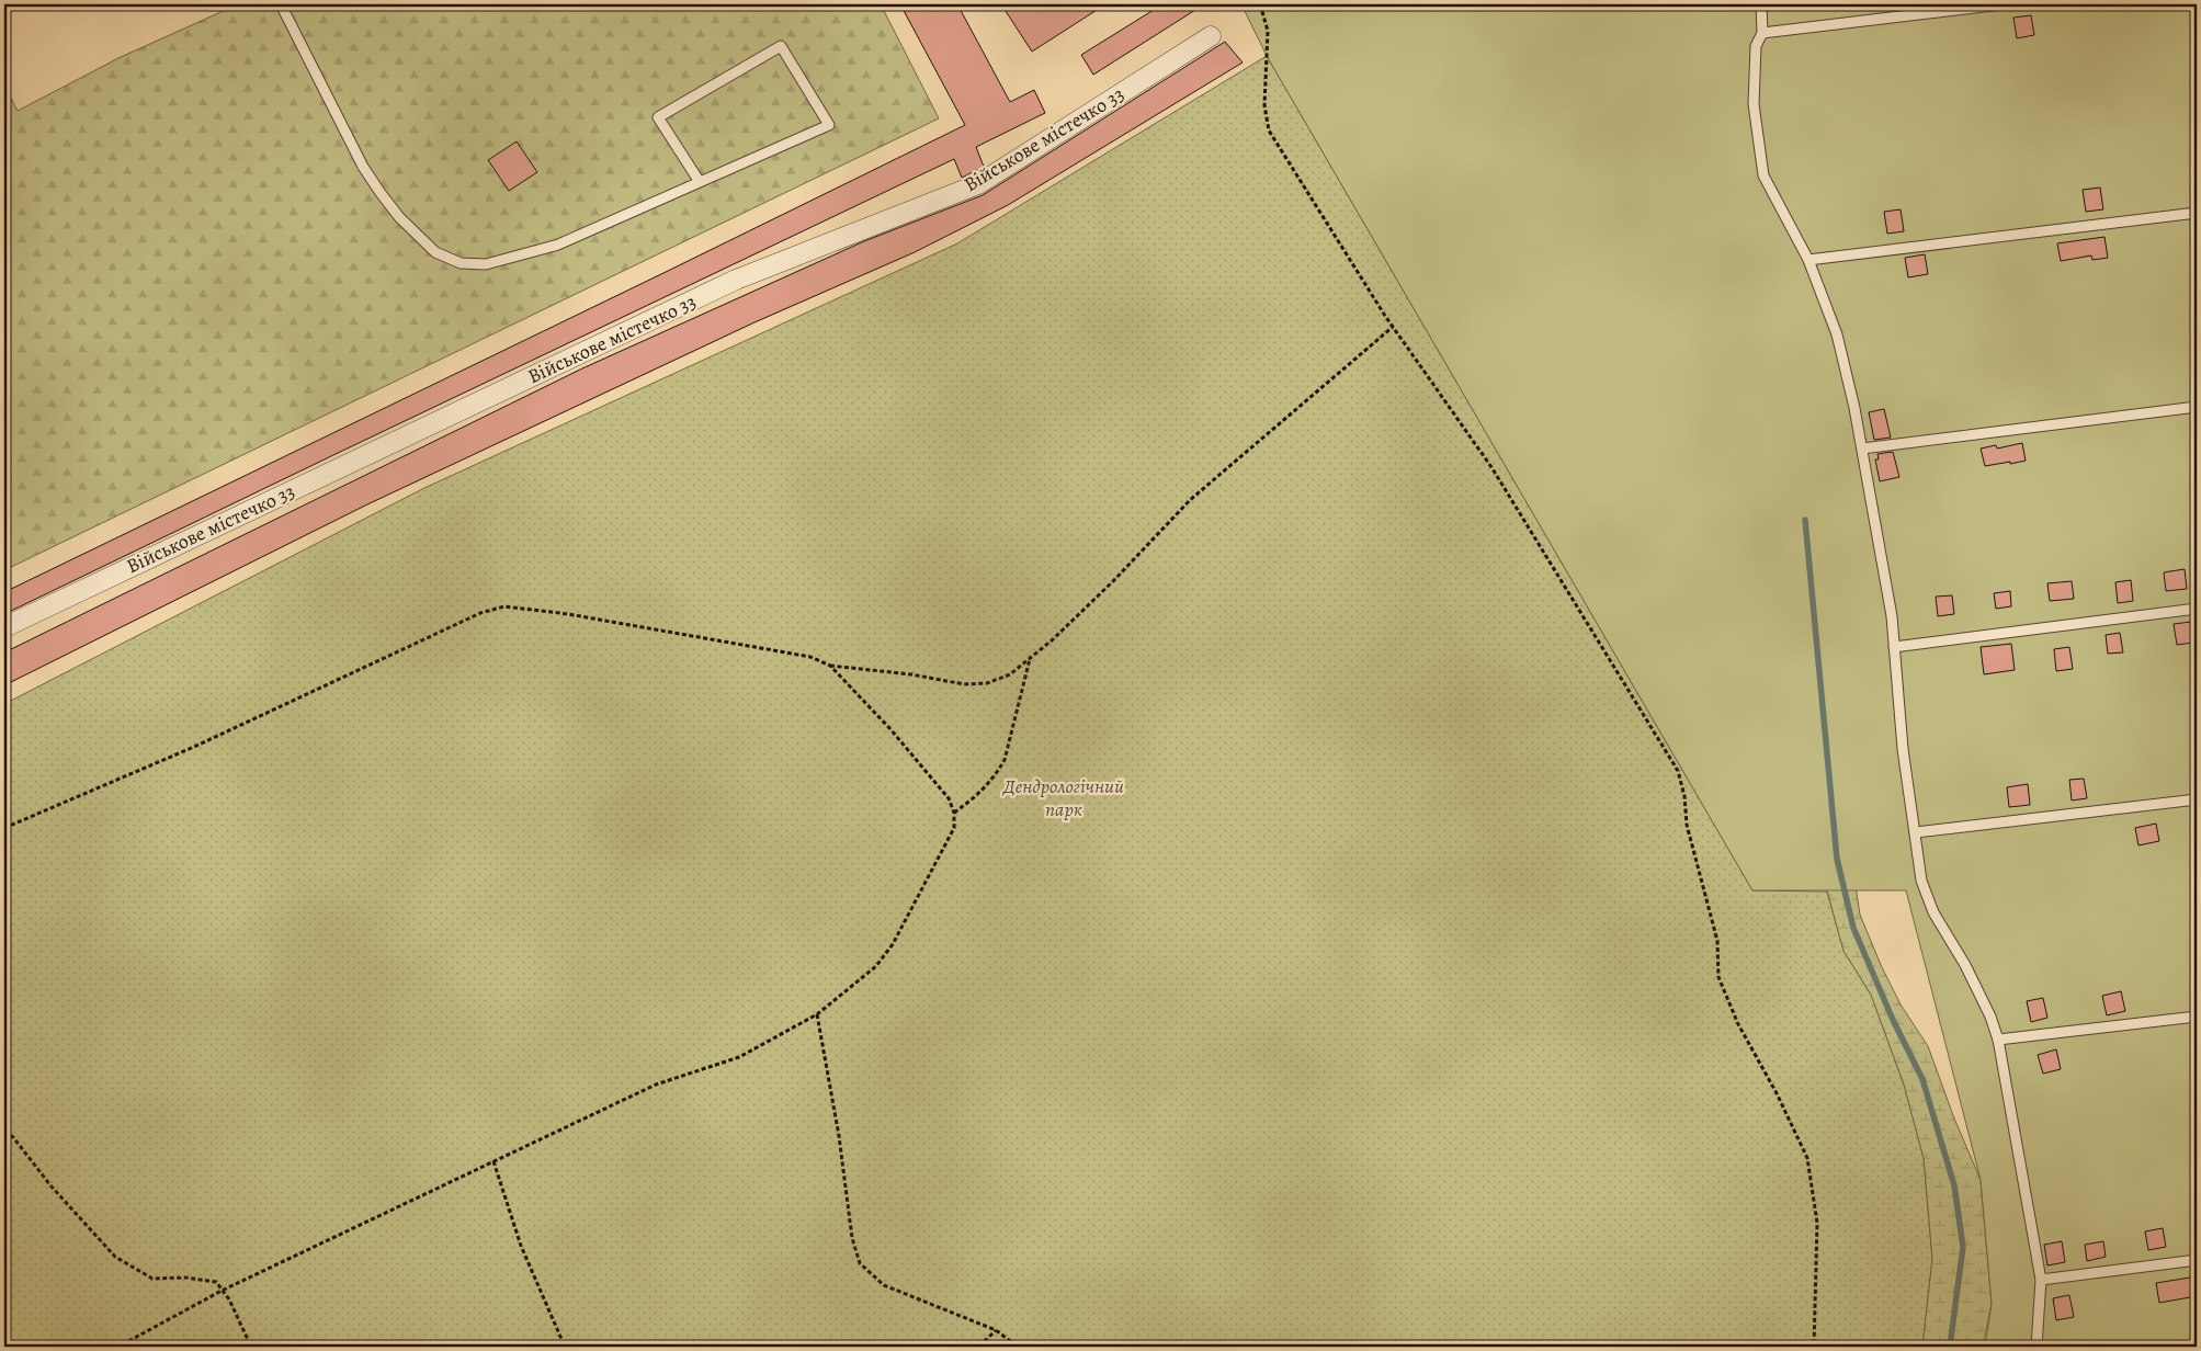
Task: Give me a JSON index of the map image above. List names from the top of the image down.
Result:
{
  "streets": {
    "street": ["Військове містечко 33"]
  },
  "parks": ["Дендрологічний парк"]
}
